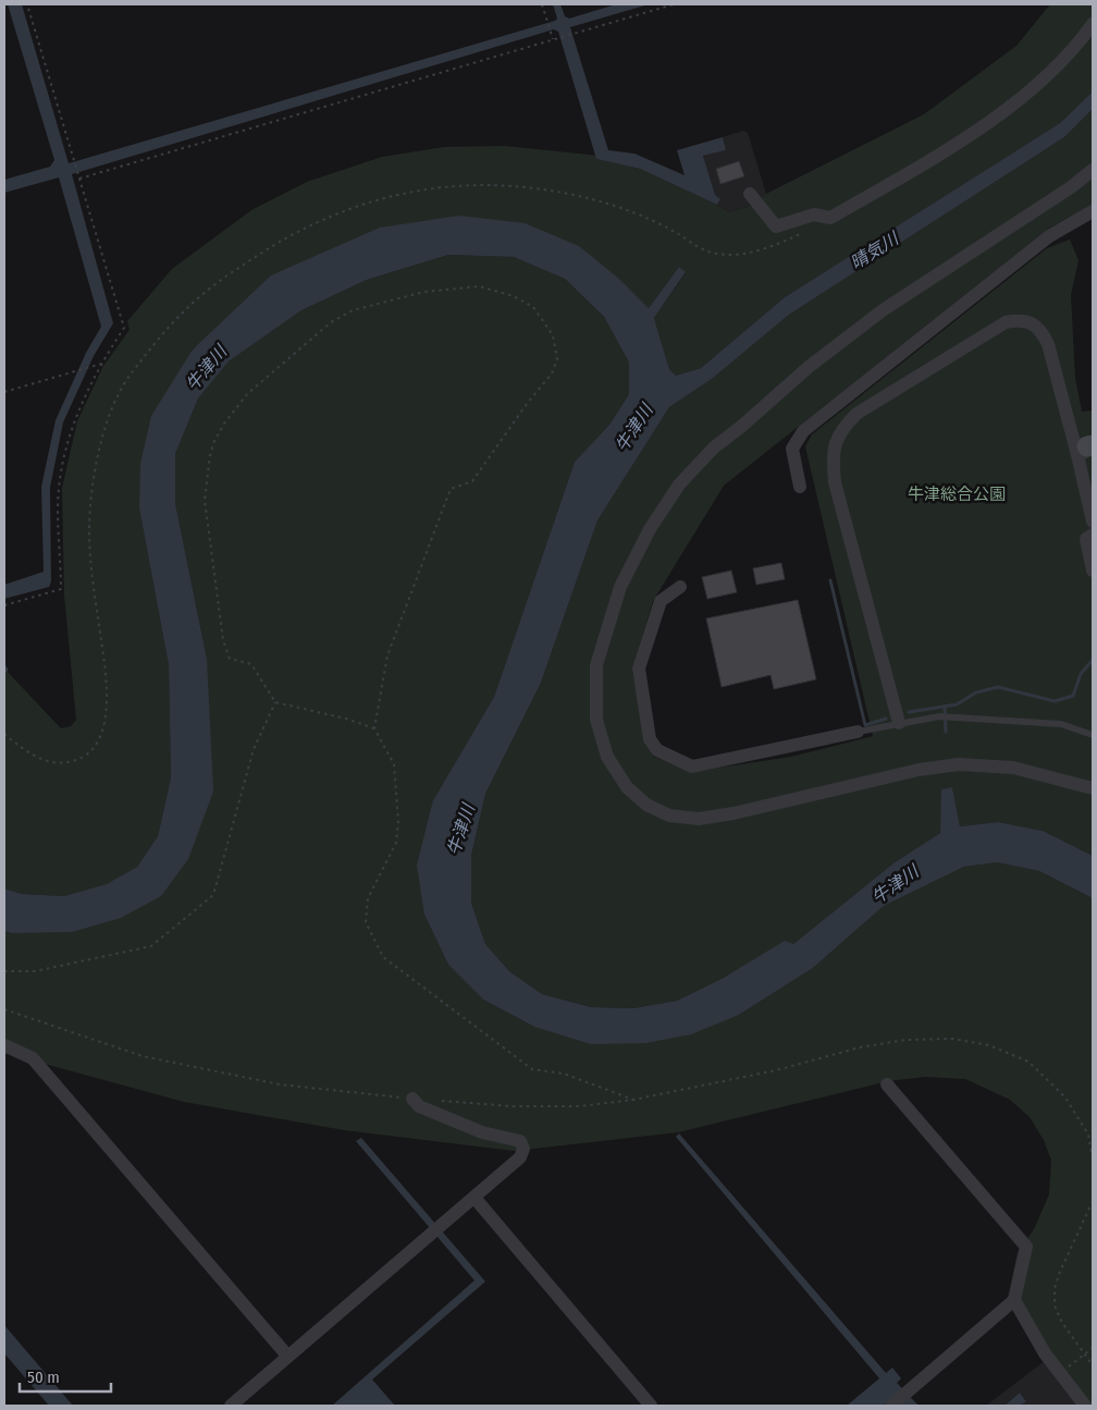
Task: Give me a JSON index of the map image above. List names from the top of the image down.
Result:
{
  "water": ["晴気川", "牛津川"],
  "parks": ["牛津総合公園"],
  "scale_bar": "50 m"
}
